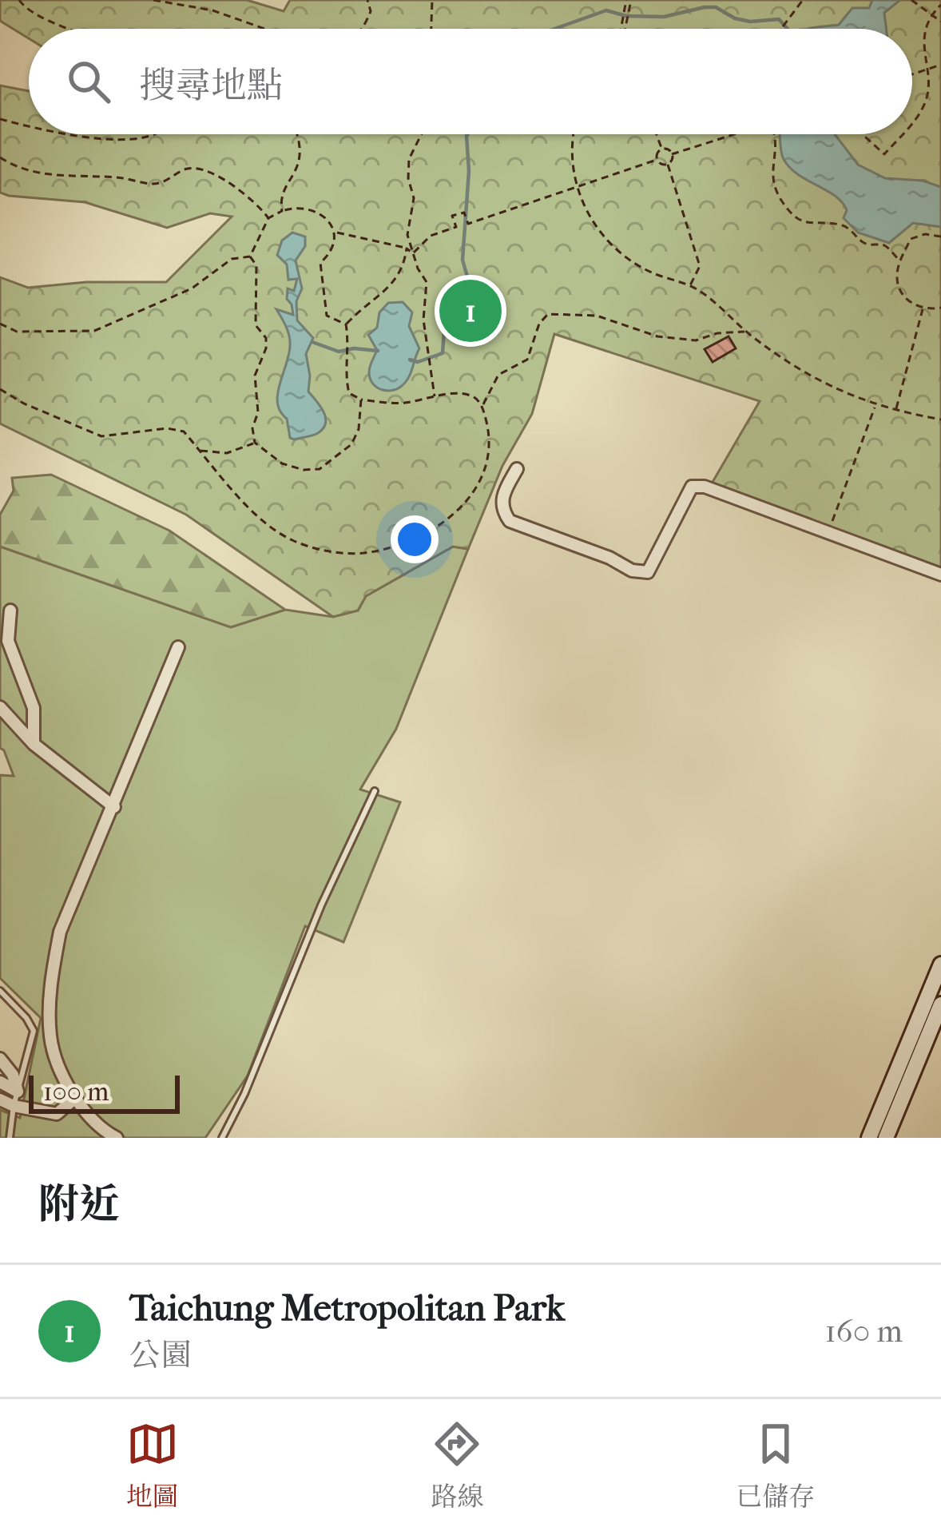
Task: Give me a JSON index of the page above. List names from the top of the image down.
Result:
{
  "scale_bar": "100 m",
  "page": {
    "search": "搜尋地點",
    "pins": "1",
    "scale": "100 m",
    "heading": "附近",
    "list": [
      {
        "mark": "1",
        "name": "Taichung Metropolitan Park",
        "note": "公園",
        "value": "160 m"
      }
    ],
    "nav": ["地圖", "路線", "已儲存"]
  }
}
